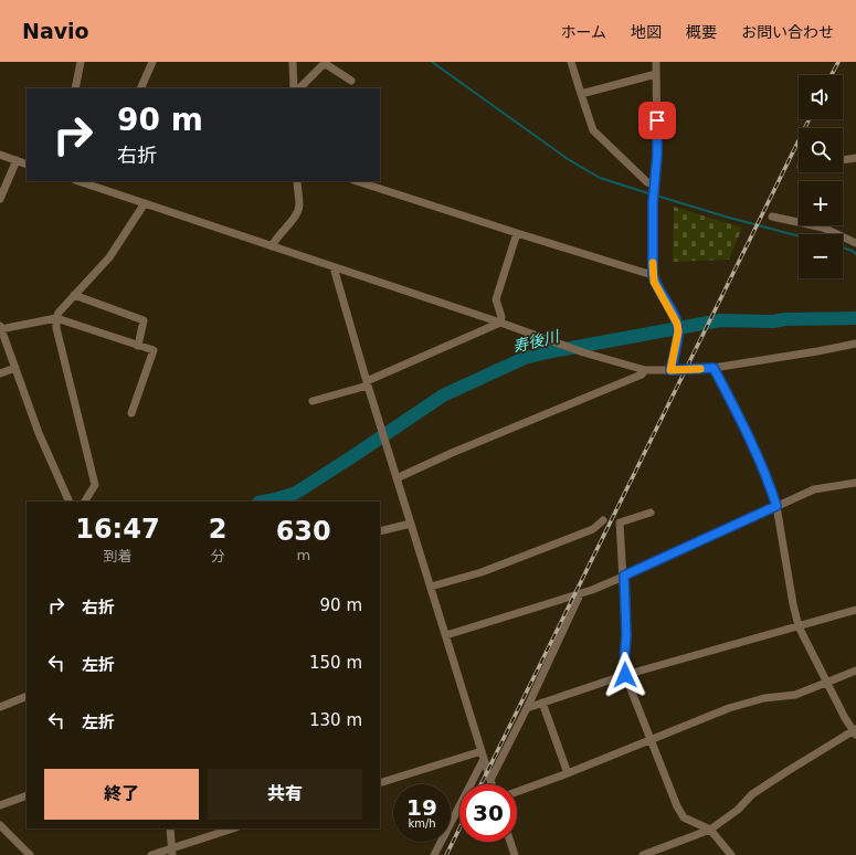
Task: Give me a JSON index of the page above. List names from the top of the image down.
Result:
{
  "water": ["寿後川"],
  "page": {
    "header": "Navio",
    "nav": [
      "ホーム",
      "地図",
      "概要",
      "お問い合わせ"
    ],
    "map_buttons": ["+", "−"],
    "turn": ["90 m", "右折"],
    "eta": [
      "16:47",
      "到着",
      "2",
      "分",
      "630",
      "m"
    ],
    "list": [
      {
        "name": "右折",
        "value": "90 m"
      },
      {
        "name": "左折",
        "value": "150 m"
      },
      {
        "name": "左折",
        "value": "130 m"
      }
    ],
    "buttons": ["終了", "共有"],
    "speed": "19 km/h",
    "limit": "30"
  }
}
